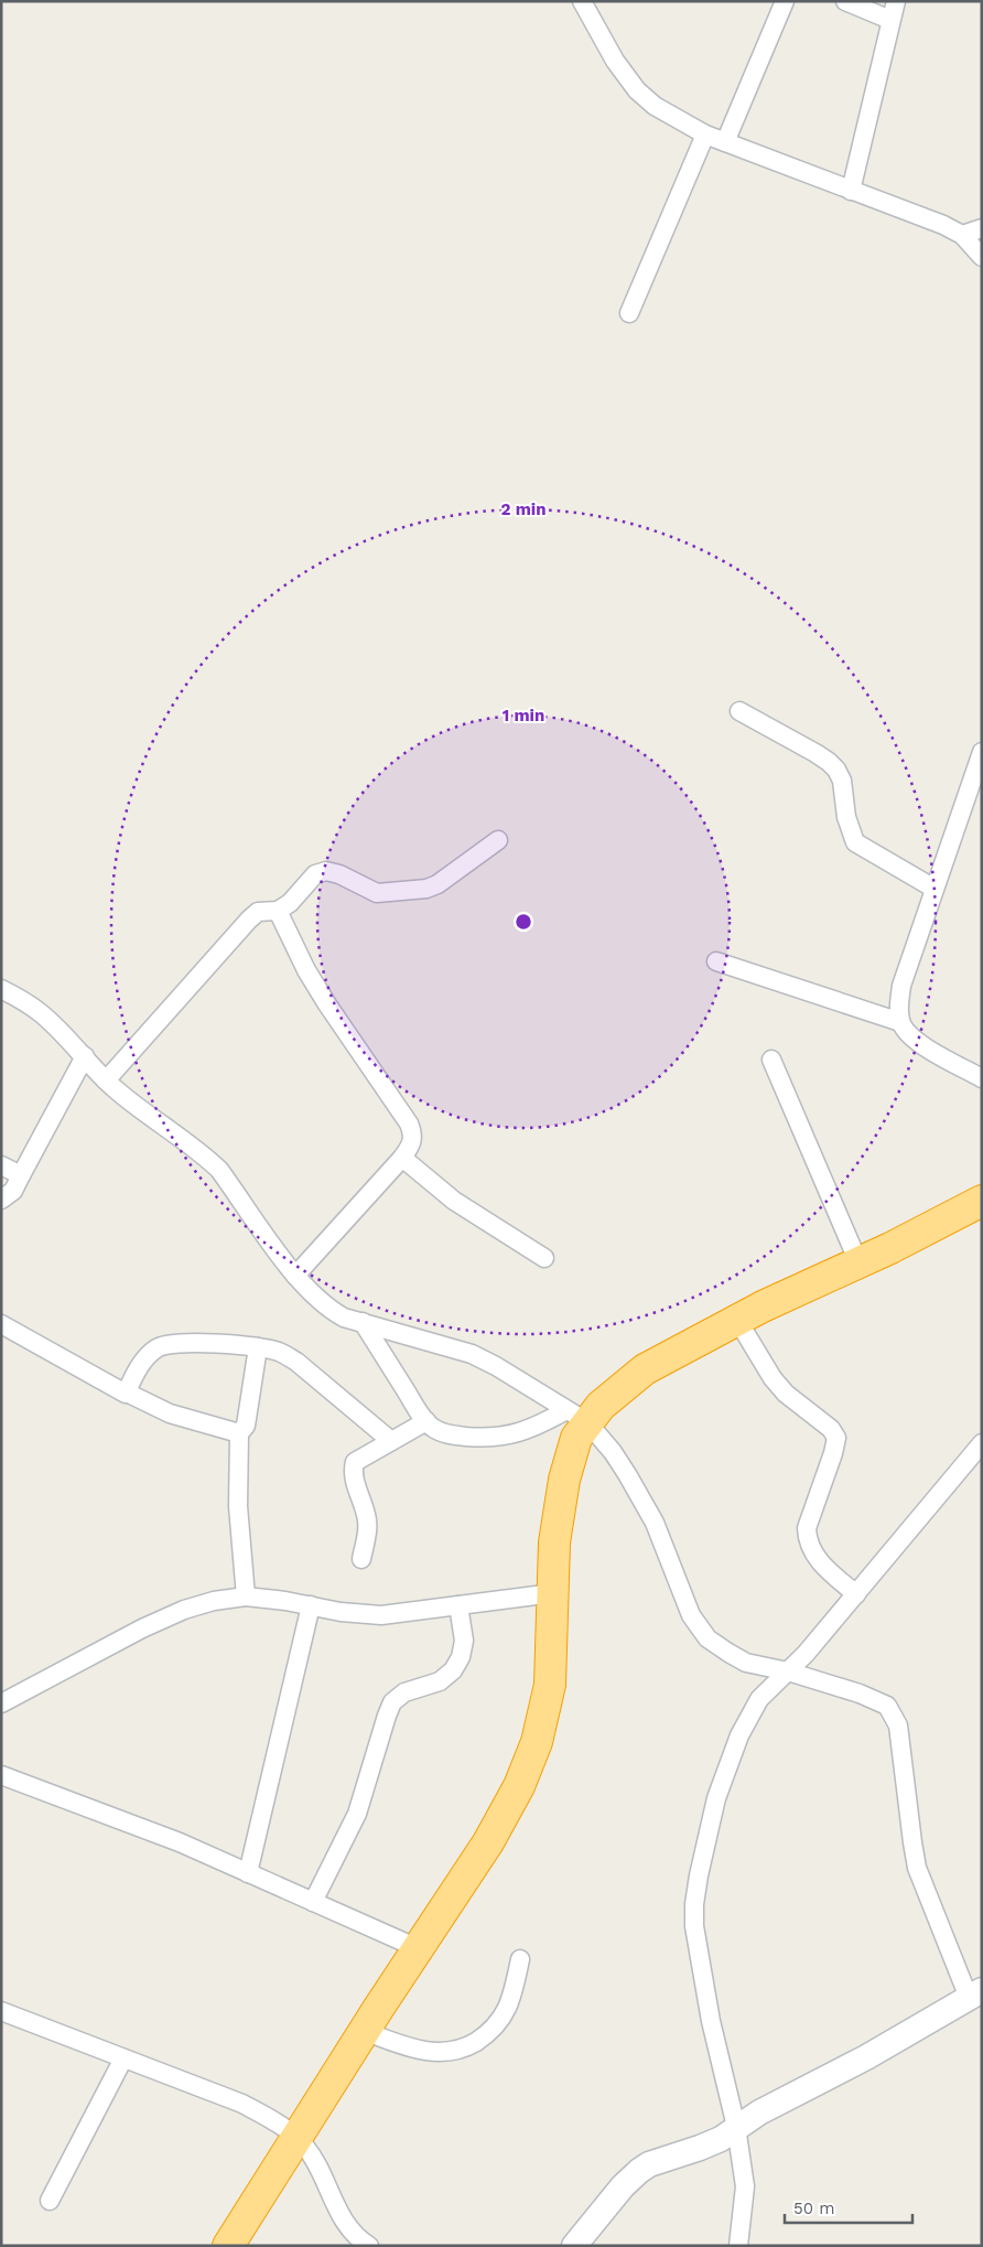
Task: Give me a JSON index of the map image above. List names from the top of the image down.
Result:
{
  "scale_bar": "50 m",
  "rings": ["2 min", "1 min"]
}
